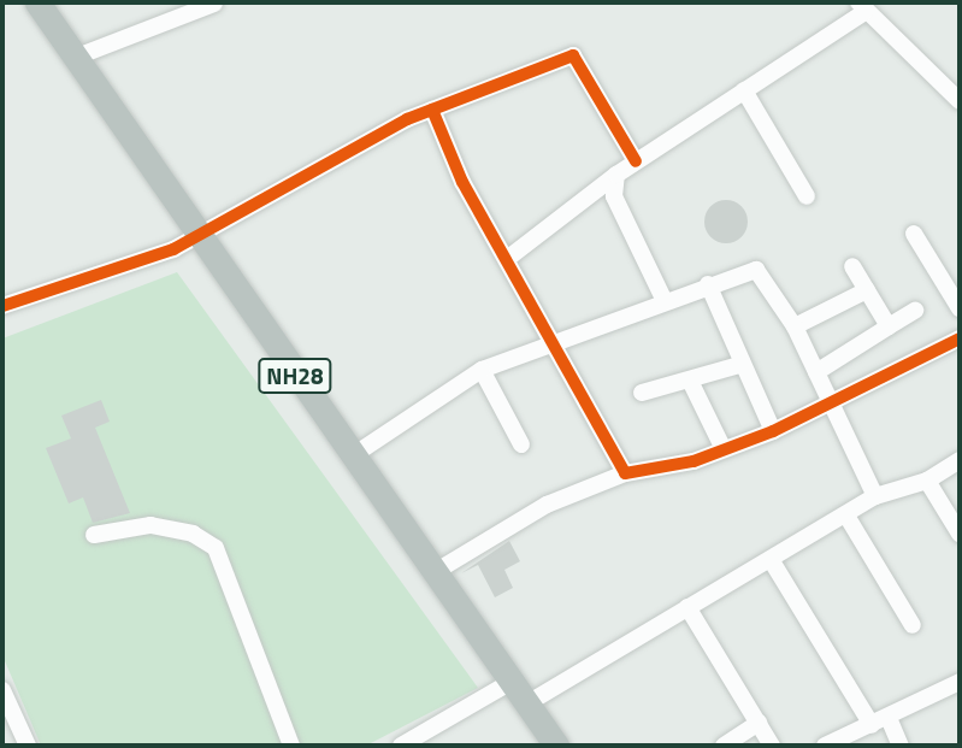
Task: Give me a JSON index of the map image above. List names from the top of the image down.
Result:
{
  "streets": {
    "highway": ["NH28"]
  }
}
